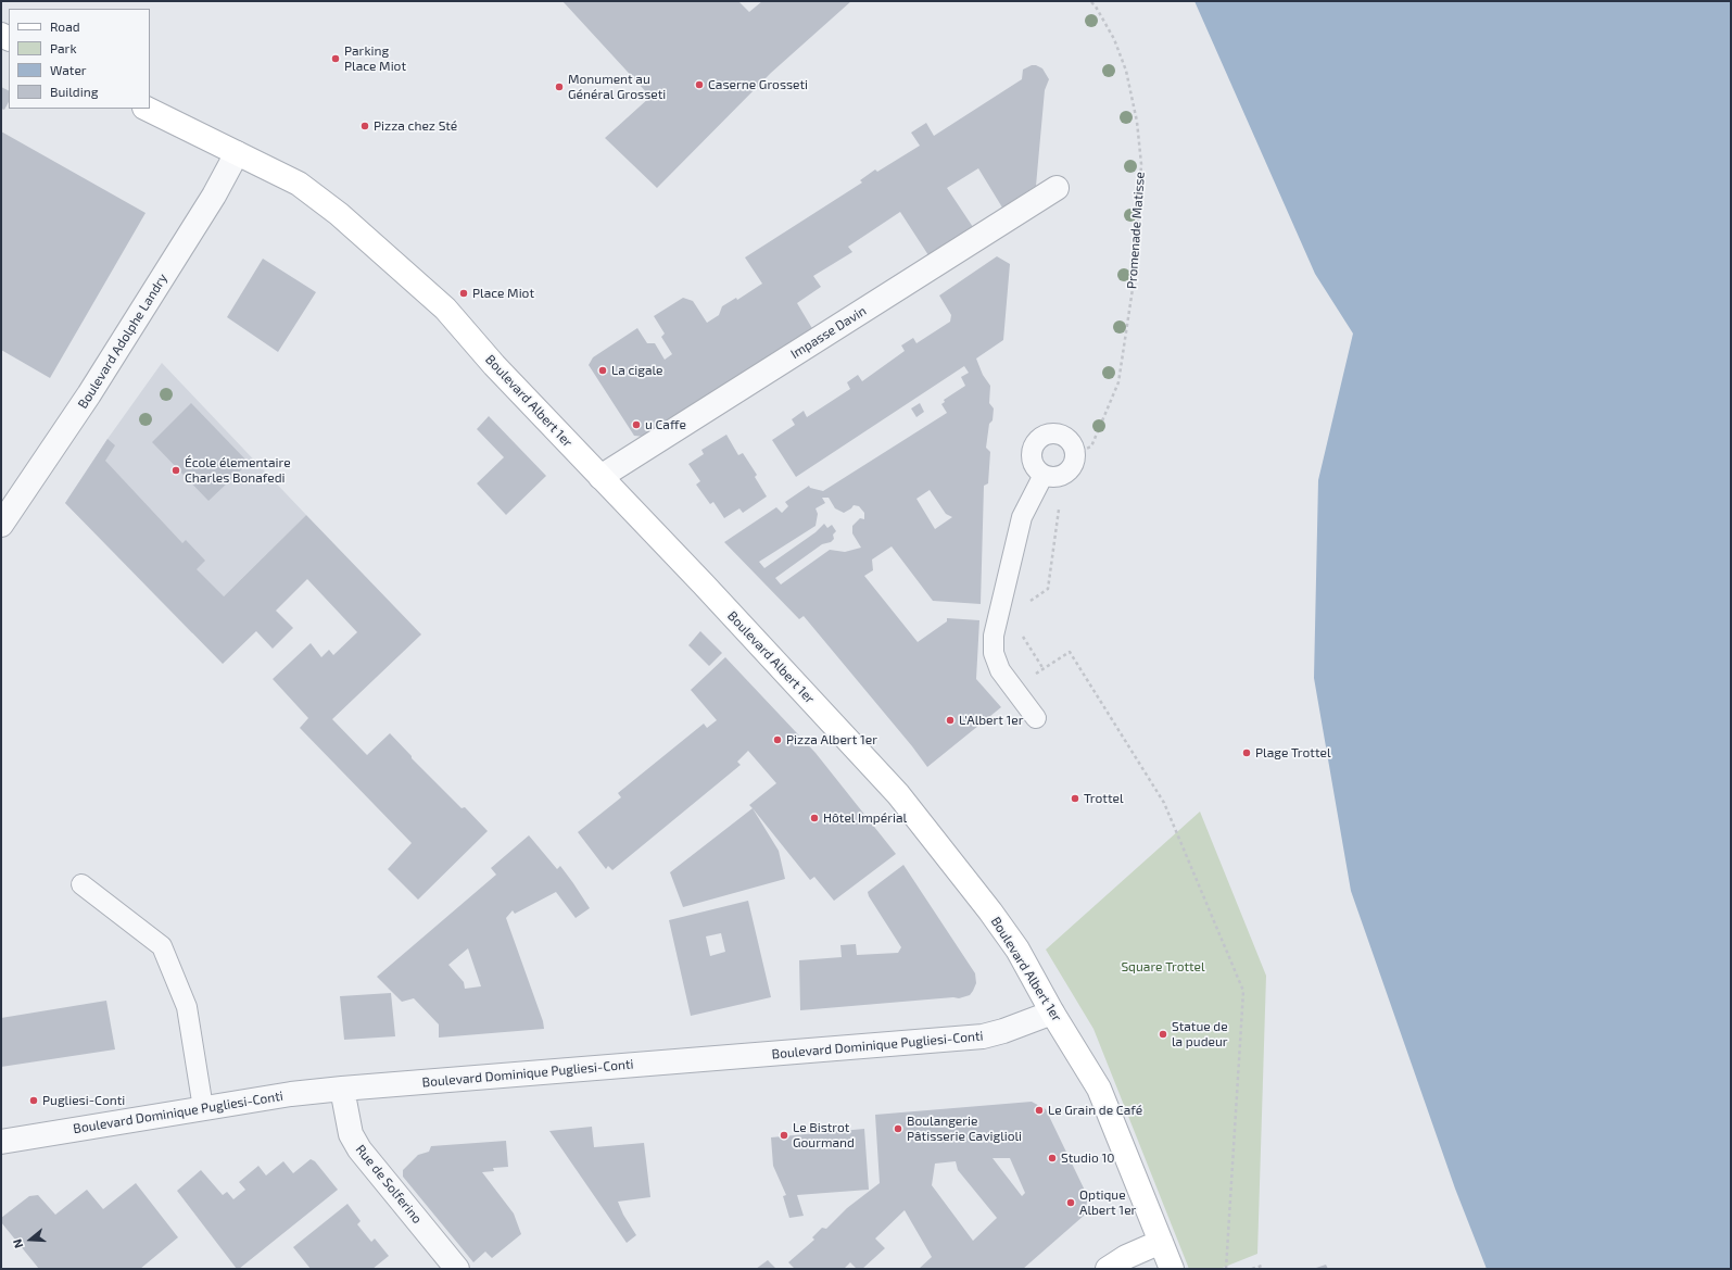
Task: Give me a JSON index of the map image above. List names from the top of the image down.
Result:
{
  "streets": {
    "main road": ["Boulevard Albert 1er"],
    "street": [
      "Impasse Davin",
      "Boulevard Adolphe Landry",
      "Boulevard Dominique Pugliesi-Conti",
      "Rue de Solferino"
    ],
    "path": ["Promenade Matisse"]
  },
  "crossings": [
    ["Impasse Davin", "Boulevard Albert 1er"],
    ["Boulevard Adolphe Landry", "Boulevard Albert 1er"],
    ["Boulevard Albert 1er", "Boulevard Dominique Pugliesi-Conti"],
    ["Boulevard Dominique Pugliesi-Conti", "Rue de Solferino"]
  ],
  "parks": ["Square Trottel"],
  "places": [
    "Parking Place Miot",
    "Caserne Grosseti",
    "Monument au Général Grosseti",
    "Pizza chez Sté",
    "Place Miot",
    "La cigale",
    "u Caffe",
    "École élementaire Charles Bonafedi",
    "L'Albert 1er",
    "Pizza Albert 1er",
    "Plage Trottel",
    "Trottel",
    "Hôtel Impérial",
    "Statue de la pudeur",
    "Pugliesi-Conti",
    "Le Grain de Café",
    "Boulangerie Pâtisserie Caviglioli",
    "Le Bistrot Gourmand",
    "Studio 10",
    "Optique Albert 1er"
  ],
  "legend": [
    "Road",
    "Park",
    "Water",
    "Building"
  ],
  "north": "left"
}
